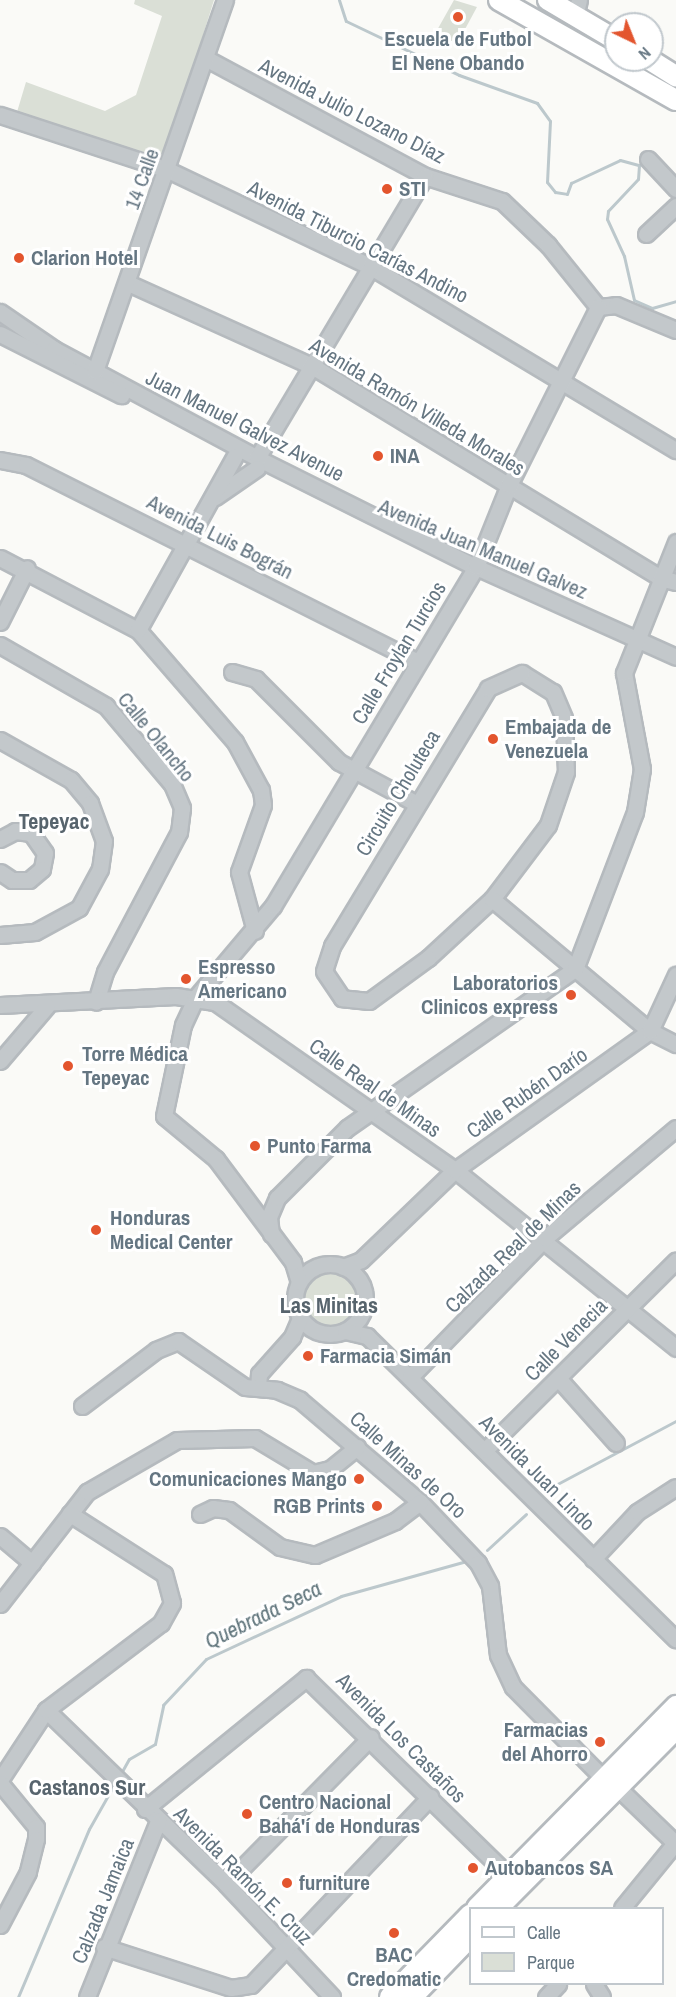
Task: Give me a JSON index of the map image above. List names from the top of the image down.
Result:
{
  "streets": {
    "street": [
      "Avenida Julio Lozano Díaz",
      "14 Calle",
      "Avenida Tiburcio Carías Andino",
      "Avenida Ramón Villeda Morales",
      "Juan Manuel Galvez Avenue",
      "Avenida Luis Bográn",
      "Avenida Juan Manuel Galvez",
      "Calle Froylan Turcios",
      "Calle Olancho",
      "Circuito Choluteca",
      "Calle Real de Minas",
      "Calle Rubén Darío",
      "Calzada Real de Minas",
      "Calle Venecia",
      "Calle Minas de Oro",
      "Avenida Juan Lindo",
      "Avenida Los Castaños",
      "Avenida Ramón E. Cruz",
      "Calzada Jamaica"
    ]
  },
  "crossings": [
    ["Avenida Julio Lozano Díaz", "14 Calle"],
    ["Avenida Julio Lozano Díaz", "Calle Froylan Turcios"],
    ["14 Calle", "Avenida Tiburcio Carías Andino"],
    ["14 Calle", "Avenida Ramón Villeda Morales"],
    ["14 Calle", "Juan Manuel Galvez Avenue"],
    ["Avenida Tiburcio Carías Andino", "Calle Froylan Turcios"],
    ["Avenida Ramón Villeda Morales", "Calle Froylan Turcios"],
    ["Juan Manuel Galvez Avenue", "Avenida Juan Manuel Galvez"],
    ["Juan Manuel Galvez Avenue", "Calle Froylan Turcios"],
    ["Avenida Luis Bográn", "Calle Froylan Turcios"],
    ["Avenida Juan Manuel Galvez", "Calle Froylan Turcios"],
    ["Calle Froylan Turcios", "Calle Real de Minas"],
    ["Calle Olancho", "Calle Real de Minas"],
    ["Calle Real de Minas", "Calle Rubén Darío"],
    ["Calle Real de Minas", "Calzada Real de Minas"],
    ["Calle Real de Minas", "Calle Venecia"],
    ["Calle Rubén Darío", "Avenida Juan Lindo"],
    ["Calzada Real de Minas", "Avenida Juan Lindo"],
    ["Calle Venecia", "Avenida Juan Lindo"],
    ["Avenida Los Castaños", "Avenida Ramón E. Cruz"],
    ["Avenida Ramón E. Cruz", "Calzada Jamaica"]
  ],
  "districts": ["Tepeyac", "Las Minitas", "Castanos Sur"],
  "water": ["Quebrada Seca"],
  "places": [
    "Escuela de Futbol El Nene Obando",
    "STI",
    "Clarion Hotel",
    "INA",
    "Embajada de Venezuela",
    "Espresso Americano",
    "Laboratorios Clinicos express",
    "Torre Médica Tepeyac",
    "Punto Farma",
    "Honduras Medical Center",
    "Farmacia Simán",
    "Comunicaciones Mango",
    "RGB Prints",
    "Farmacias del Ahorro",
    "Centro Nacional Bahá'í de Honduras",
    "Autobancos SA",
    "furniture",
    "BAC Credomatic"
  ],
  "legend": ["Calle", "Parque"],
  "north": "bottom right"
}
